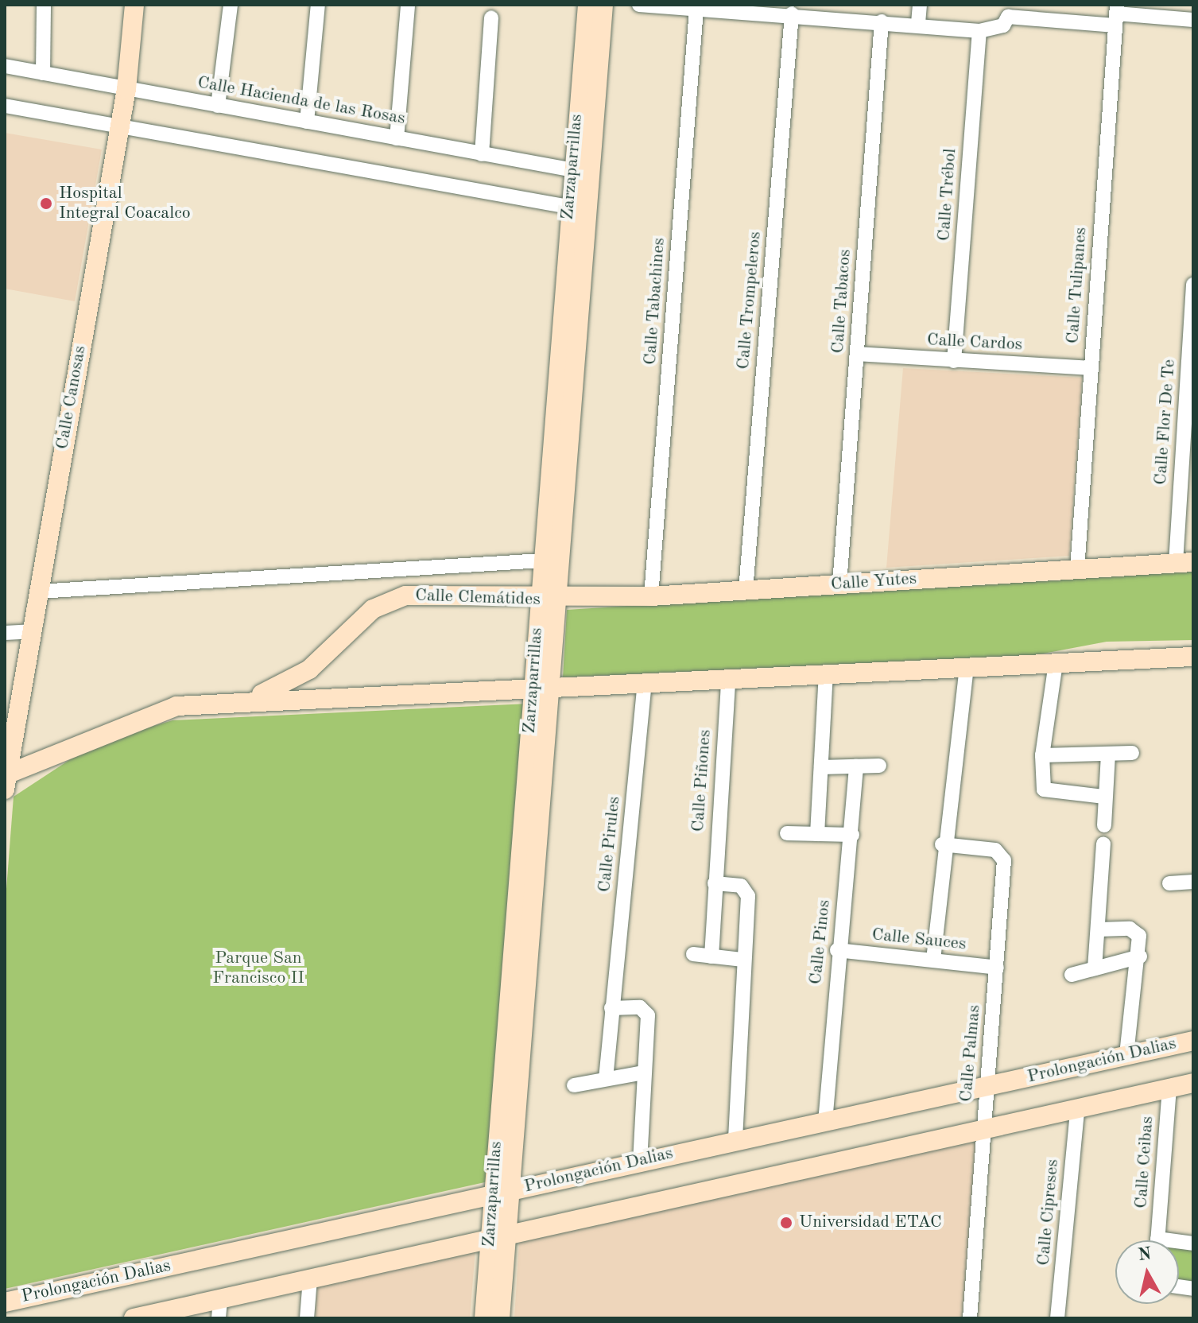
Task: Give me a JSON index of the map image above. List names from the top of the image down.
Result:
{
  "streets": {
    "main road": [
      "Zarzaparrillas",
      "Calle Canosas",
      "Calle Yutes",
      "Calle Clemátides",
      "Prolongación Dalias"
    ],
    "street": [
      "Calle Hacienda de las Rosas",
      "Calle Trébol",
      "Calle Tulipanes",
      "Calle Trompeleros",
      "Calle Tabachines",
      "Calle Tabacos",
      "Calle Cardos",
      "Calle Flor De Te",
      "Calle Piñones",
      "Calle Pirules",
      "Calle Sauces",
      "Calle Pinos",
      "Calle Palmas",
      "Calle Ceibas",
      "Calle Cipreses"
    ]
  },
  "crossings": [
    ["Calle Hacienda de las Rosas", "Zarzaparrillas"],
    ["Calle Hacienda de las Rosas", "Calle Canosas"],
    ["Zarzaparrillas", "Calle Yutes"],
    ["Zarzaparrillas", "Calle Clemátides"],
    ["Zarzaparrillas", "Prolongación Dalias"],
    ["Calle Trébol", "Calle Cardos"],
    ["Calle Tulipanes", "Calle Cardos"],
    ["Calle Tulipanes", "Calle Yutes"],
    ["Calle Trompeleros", "Calle Yutes"],
    ["Calle Tabachines", "Calle Yutes"],
    ["Calle Tabacos", "Calle Cardos"],
    ["Calle Tabacos", "Calle Yutes"],
    ["Calle Canosas", "Calle Clemátides"],
    ["Calle Flor De Te", "Calle Yutes"],
    ["Calle Yutes", "Calle Clemátides"],
    ["Calle Sauces", "Calle Pinos"],
    ["Calle Sauces", "Calle Palmas"],
    ["Calle Pinos", "Prolongación Dalias"],
    ["Calle Palmas", "Prolongación Dalias"]
  ],
  "parks": ["Parque San Francisco II"],
  "places": ["Hospital Integral Coacalco", "Universidad ETAC"],
  "north": "top"
}
